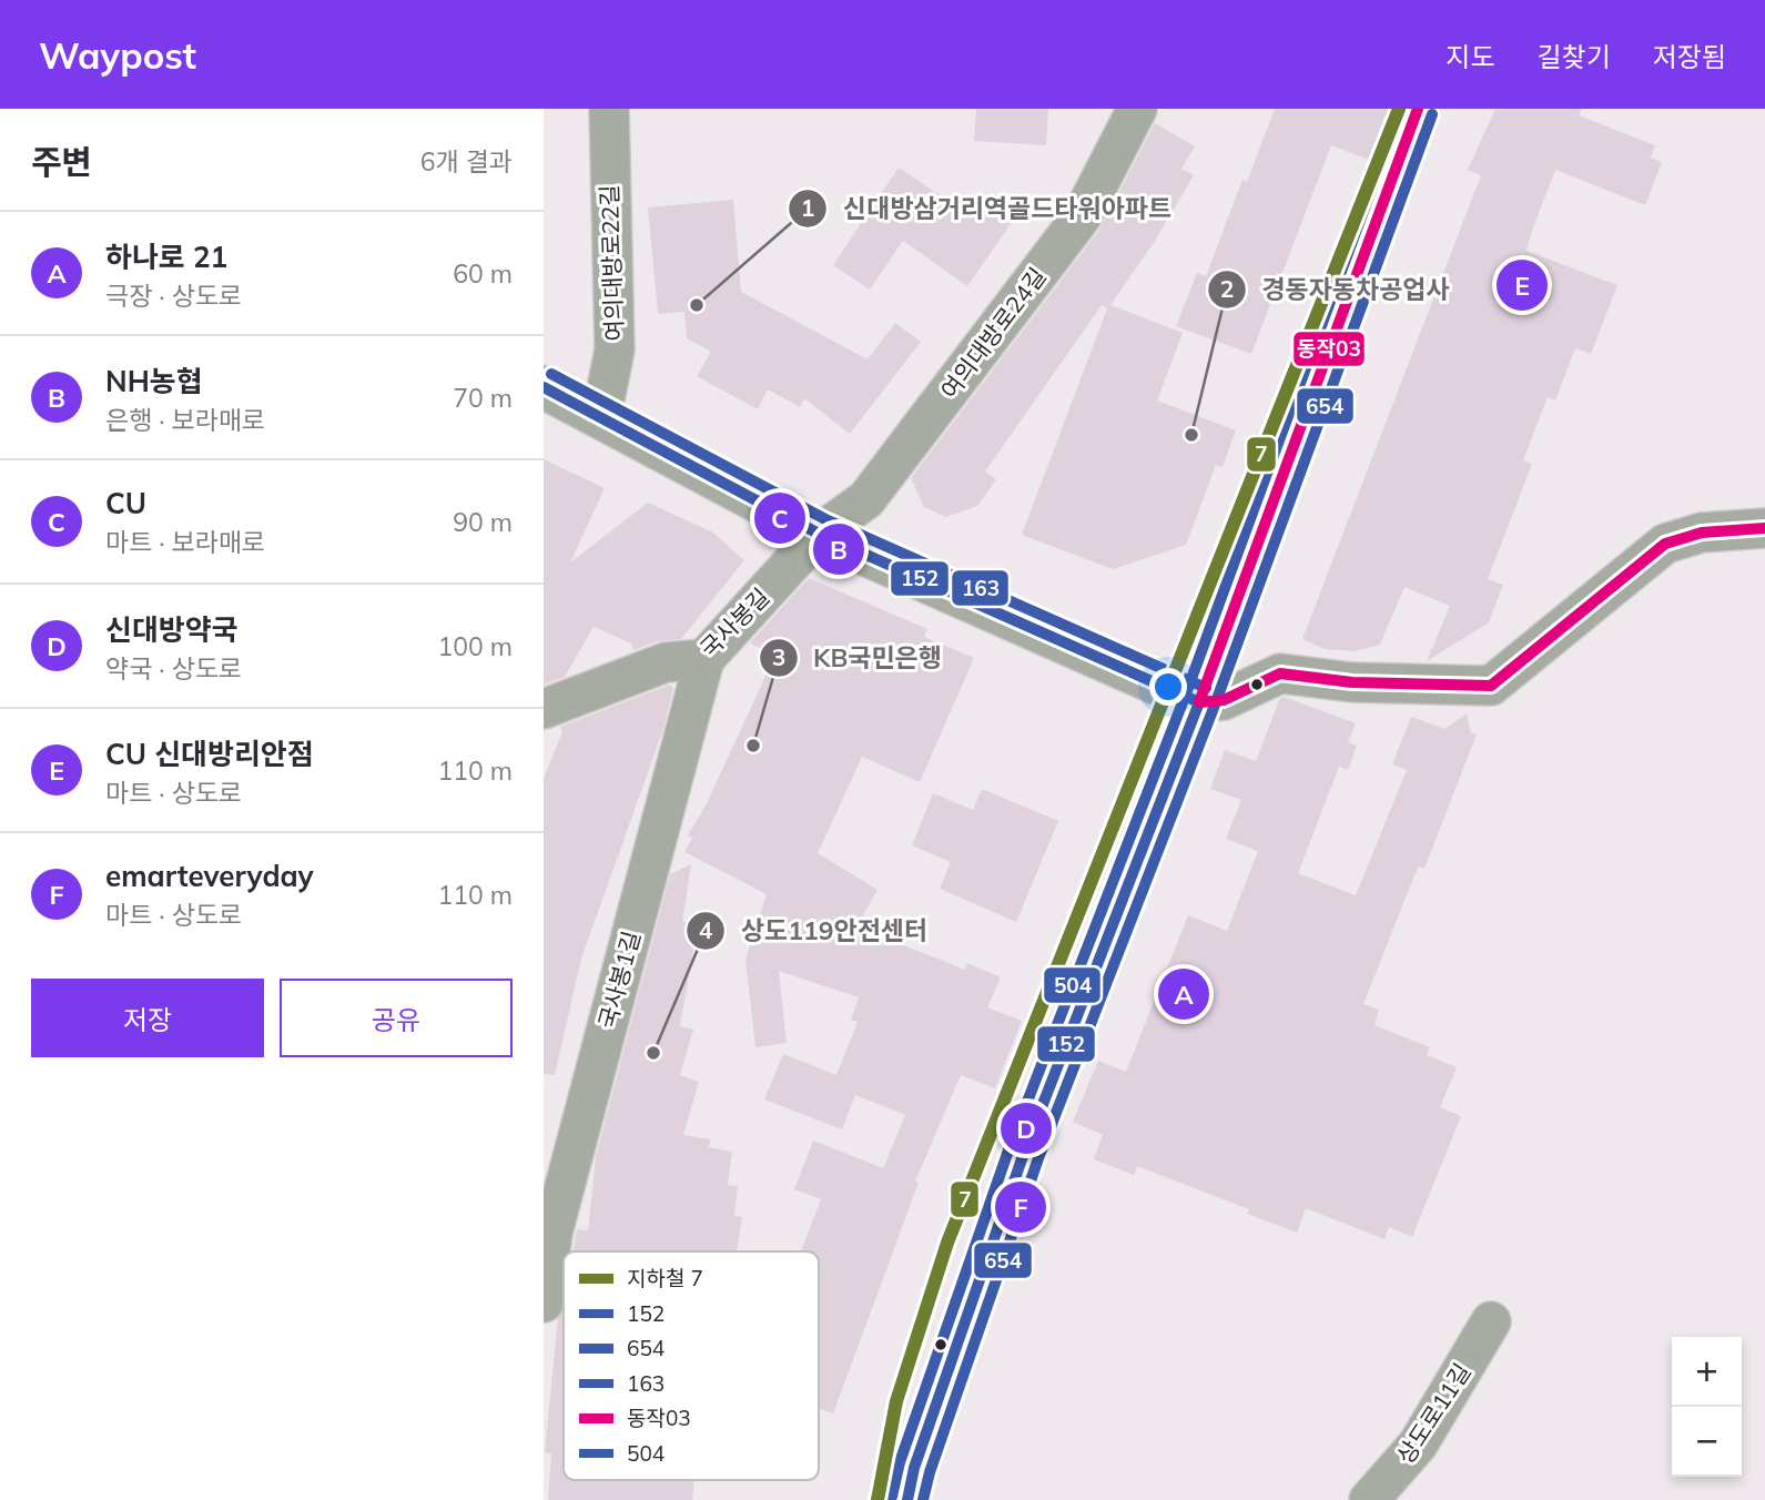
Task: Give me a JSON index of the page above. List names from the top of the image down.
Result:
{
  "streets": {
    "street": [
      "여의대방로22길",
      "여의대방로24길",
      "국사봉길",
      "국사봉1길",
      "상도로11길"
    ]
  },
  "crossings": [
    ["여의대방로24길", "국사봉길"],
    ["국사봉길", "국사봉1길"]
  ],
  "places": [
    "신대방삼거리역골드타워아파트",
    "경동자동차공업사",
    "KB국민은행",
    "상도119안전센터"
  ],
  "lines": [
    "metro line 7",
    "transit line 163",
    "transit line 동작03",
    "transit line 654",
    "transit line 152",
    "transit line 504"
  ],
  "legend": [
    "지하철 7",
    "152",
    "654",
    "163",
    "동작03",
    "504"
  ],
  "page": {
    "header": "Waypost",
    "nav": ["지도", "길찾기", "저장됨"],
    "heading": ["주변", "6개 결과"],
    "list": [
      {
        "mark": "A",
        "name": "하나로 21",
        "note": "극장 · 상도로",
        "value": "60 m"
      },
      {
        "mark": "B",
        "name": "NH농협",
        "note": "은행 · 보라매로",
        "value": "70 m"
      },
      {
        "mark": "C",
        "name": "CU",
        "note": "마트 · 보라매로",
        "value": "90 m"
      },
      {
        "mark": "D",
        "name": "신대방약국",
        "note": "약국 · 상도로",
        "value": "100 m"
      },
      {
        "mark": "E",
        "name": "CU 신대방리안점",
        "note": "마트 · 상도로",
        "value": "110 m"
      },
      {
        "mark": "F",
        "name": "emarteveryday",
        "note": "마트 · 상도로",
        "value": "110 m"
      }
    ],
    "pins": [
      "E",
      "C",
      "B",
      "A",
      "D",
      "F"
    ],
    "buttons": ["저장", "공유"],
    "map_buttons": ["+", "−"]
  }
}
